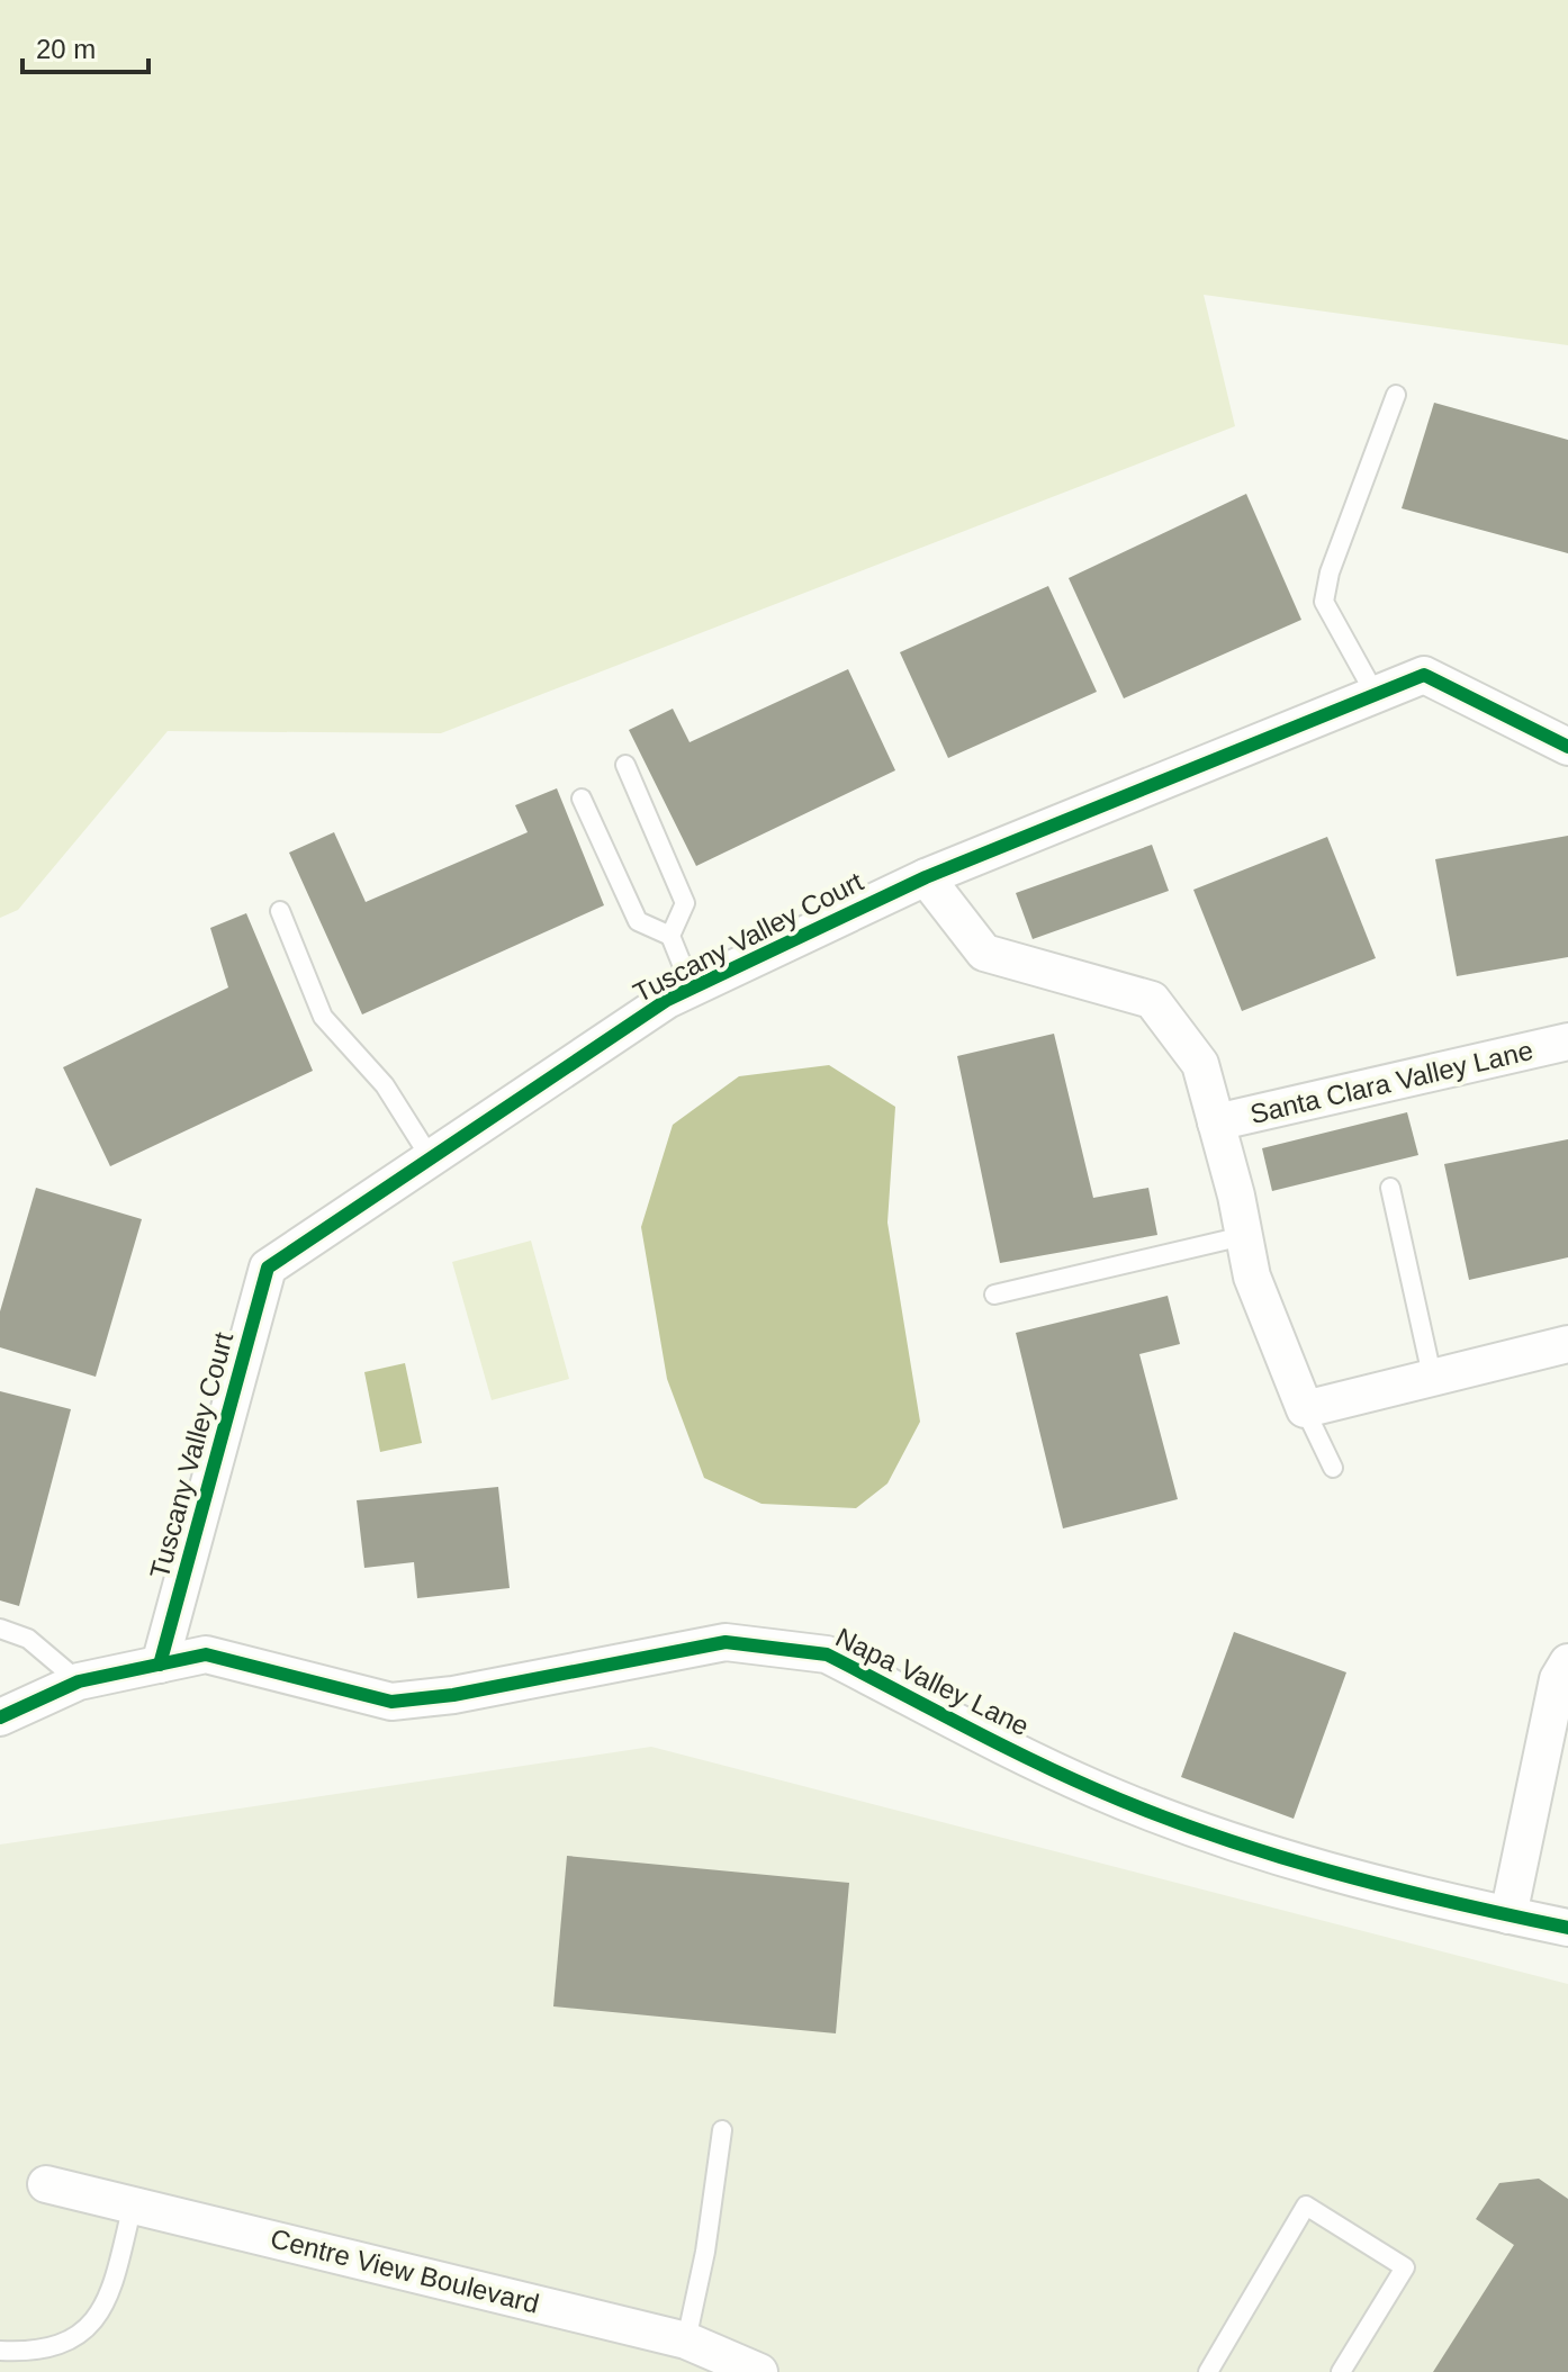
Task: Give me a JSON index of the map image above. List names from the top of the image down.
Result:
{
  "streets": {
    "street": [
      "Tuscany Valley Court",
      "Santa Clara Valley Lane",
      "Napa Valley Lane",
      "Centre View Boulevard"
    ]
  },
  "crossings": [
    ["Tuscany Valley Court", "Napa Valley Lane"]
  ],
  "scale_bar": "20 m"
}
